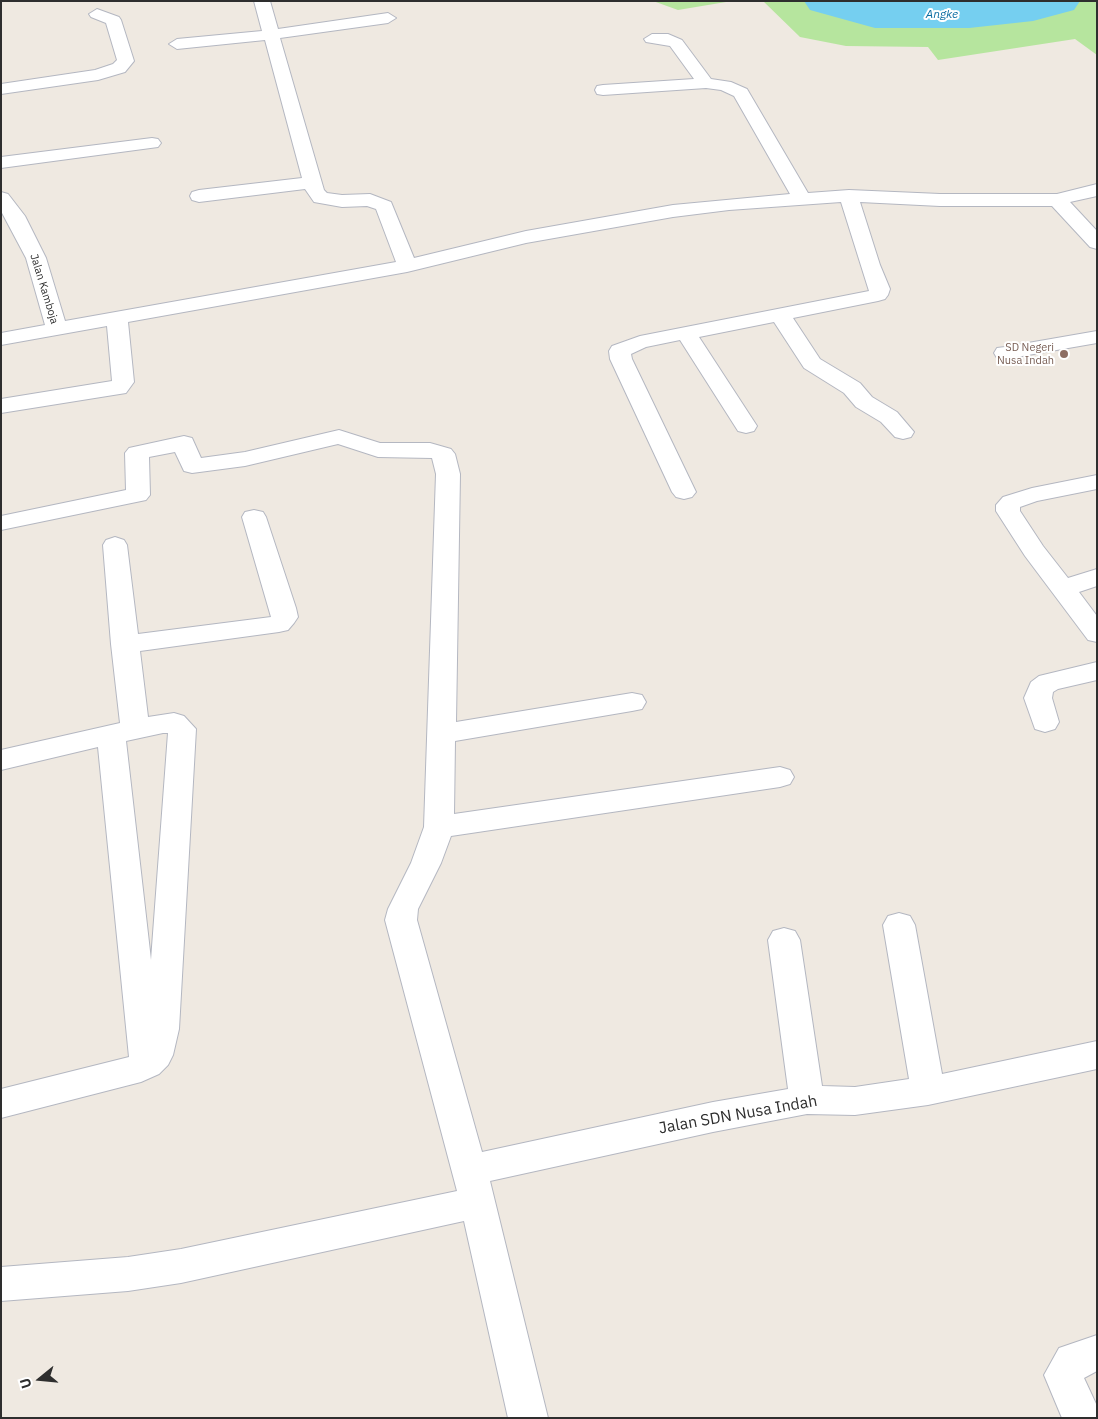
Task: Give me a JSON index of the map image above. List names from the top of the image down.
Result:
{
  "streets": {
    "street": ["Jalan Kamboja", "Jalan SDN Nusa Indah"]
  },
  "water": ["Angke"],
  "places": ["SD Negeri Nusa Indah"],
  "north": "left"
}
